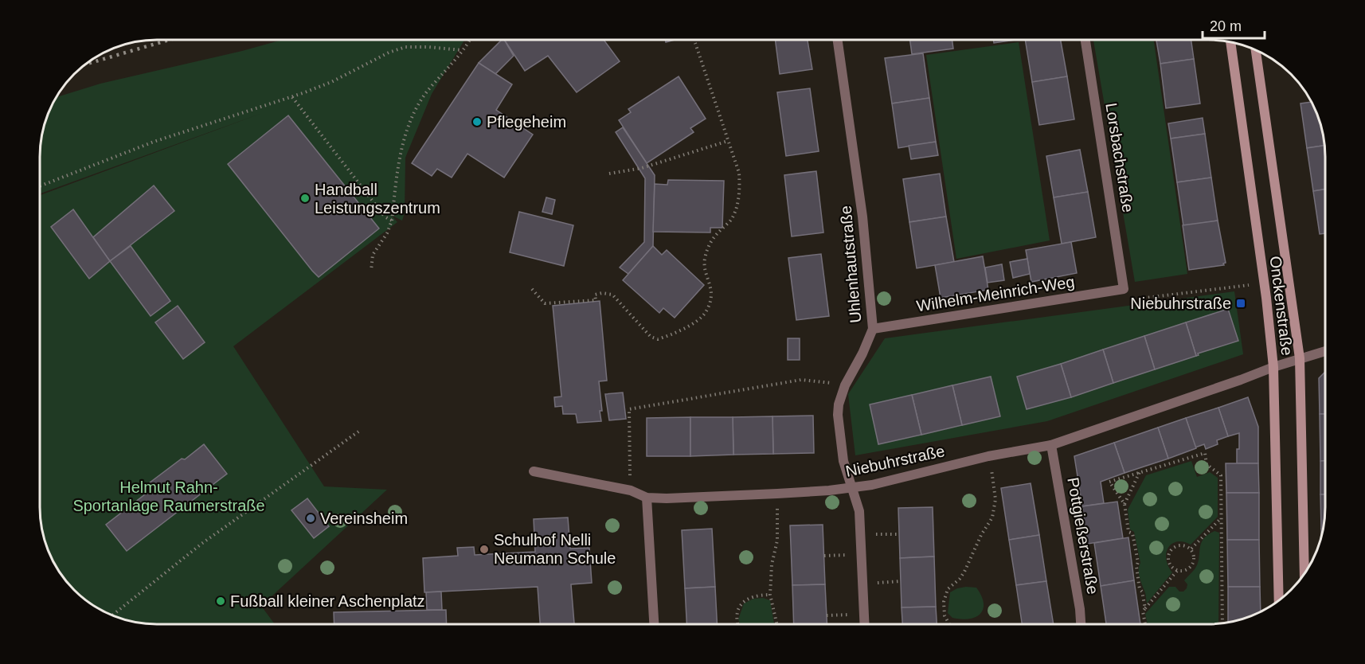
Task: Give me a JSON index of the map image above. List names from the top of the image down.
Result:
{
  "streets": {
    "main road": ["Onckenstraße"],
    "street": [
      "Lorsbachstraße",
      "Uhlenhautstraße",
      "Wilhelm-Meinrich-Weg",
      "Niebuhrstraße",
      "Pottgießerstraße"
    ]
  },
  "crossings": [
    ["Lorsbachstraße", "Wilhelm-Meinrich-Weg"],
    ["Uhlenhautstraße", "Wilhelm-Meinrich-Weg"],
    ["Uhlenhautstraße", "Niebuhrstraße"],
    ["Onckenstraße", "Niebuhrstraße"],
    ["Niebuhrstraße", "Pottgießerstraße"]
  ],
  "parks": ["Helmut Rahn- Sportanlage Raumerstraße"],
  "places": {
    "other": [
      "Pflegeheim",
      "Handball Leistungszentrum",
      "Vereinsheim",
      "Schulhof Nelli Neumann Schule",
      "Fußball kleiner Aschenplatz"
    ],
    "transit": ["Niebuhrstraße"]
  },
  "scale_bar": "20 m"
}
